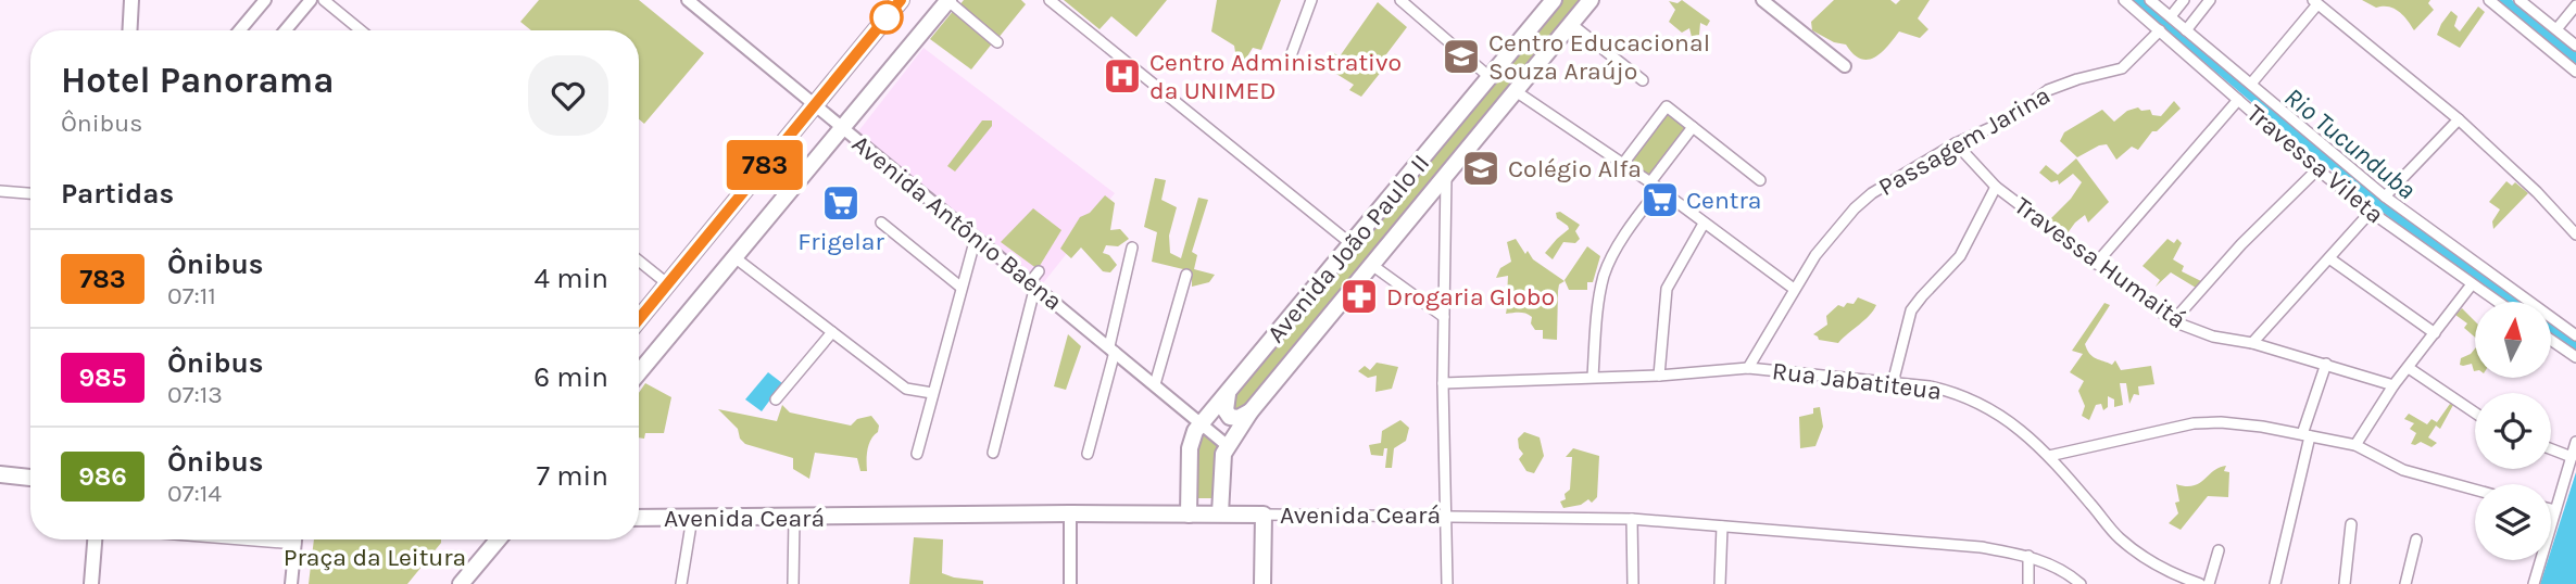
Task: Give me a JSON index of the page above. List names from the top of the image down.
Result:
{
  "streets": {
    "main road": ["Avenida João Paulo II", "Avenida Ceará"],
    "street": [
      "Passagem Jarina",
      "Travessa Vileta",
      "Avenida Antônio Baena",
      "Travessa Humaitá",
      "Rua Jabatiteua"
    ]
  },
  "crossings": [
    ["Passagem Jarina", "Travessa Vileta"],
    ["Passagem Jarina", "Travessa Humaitá"],
    ["Passagem Jarina", "Rua Jabatiteua"],
    ["Avenida Antônio Baena", "Avenida João Paulo II"],
    ["Avenida João Paulo II", "Avenida Ceará"]
  ],
  "water": ["Rio Tucunduba"],
  "parks": ["Praça da Leitura"],
  "places": {
    "school or university": ["Centro Educacional Souza Araújo", "Colégio Alfa"],
    "hospital": ["Centro Administrativo da UNIMED"],
    "supermarket": ["Centra", "Frigelar"],
    "pharmacy": ["Drogaria Globo"]
  },
  "lines": ["bus line 783"],
  "north": "top",
  "page": {
    "on_map": "783",
    "heading": [
      ["Hotel Panorama", "Ônibus"],
      "Partidas"
    ],
    "list": [
      {
        "mark": "783",
        "name": "Ônibus",
        "note": "07:11",
        "value": "4 min"
      },
      {
        "mark": "985",
        "name": "Ônibus",
        "note": "07:13",
        "value": "6 min"
      },
      {
        "mark": "986",
        "name": "Ônibus",
        "note": "07:14",
        "value": "7 min"
      }
    ]
  }
}
